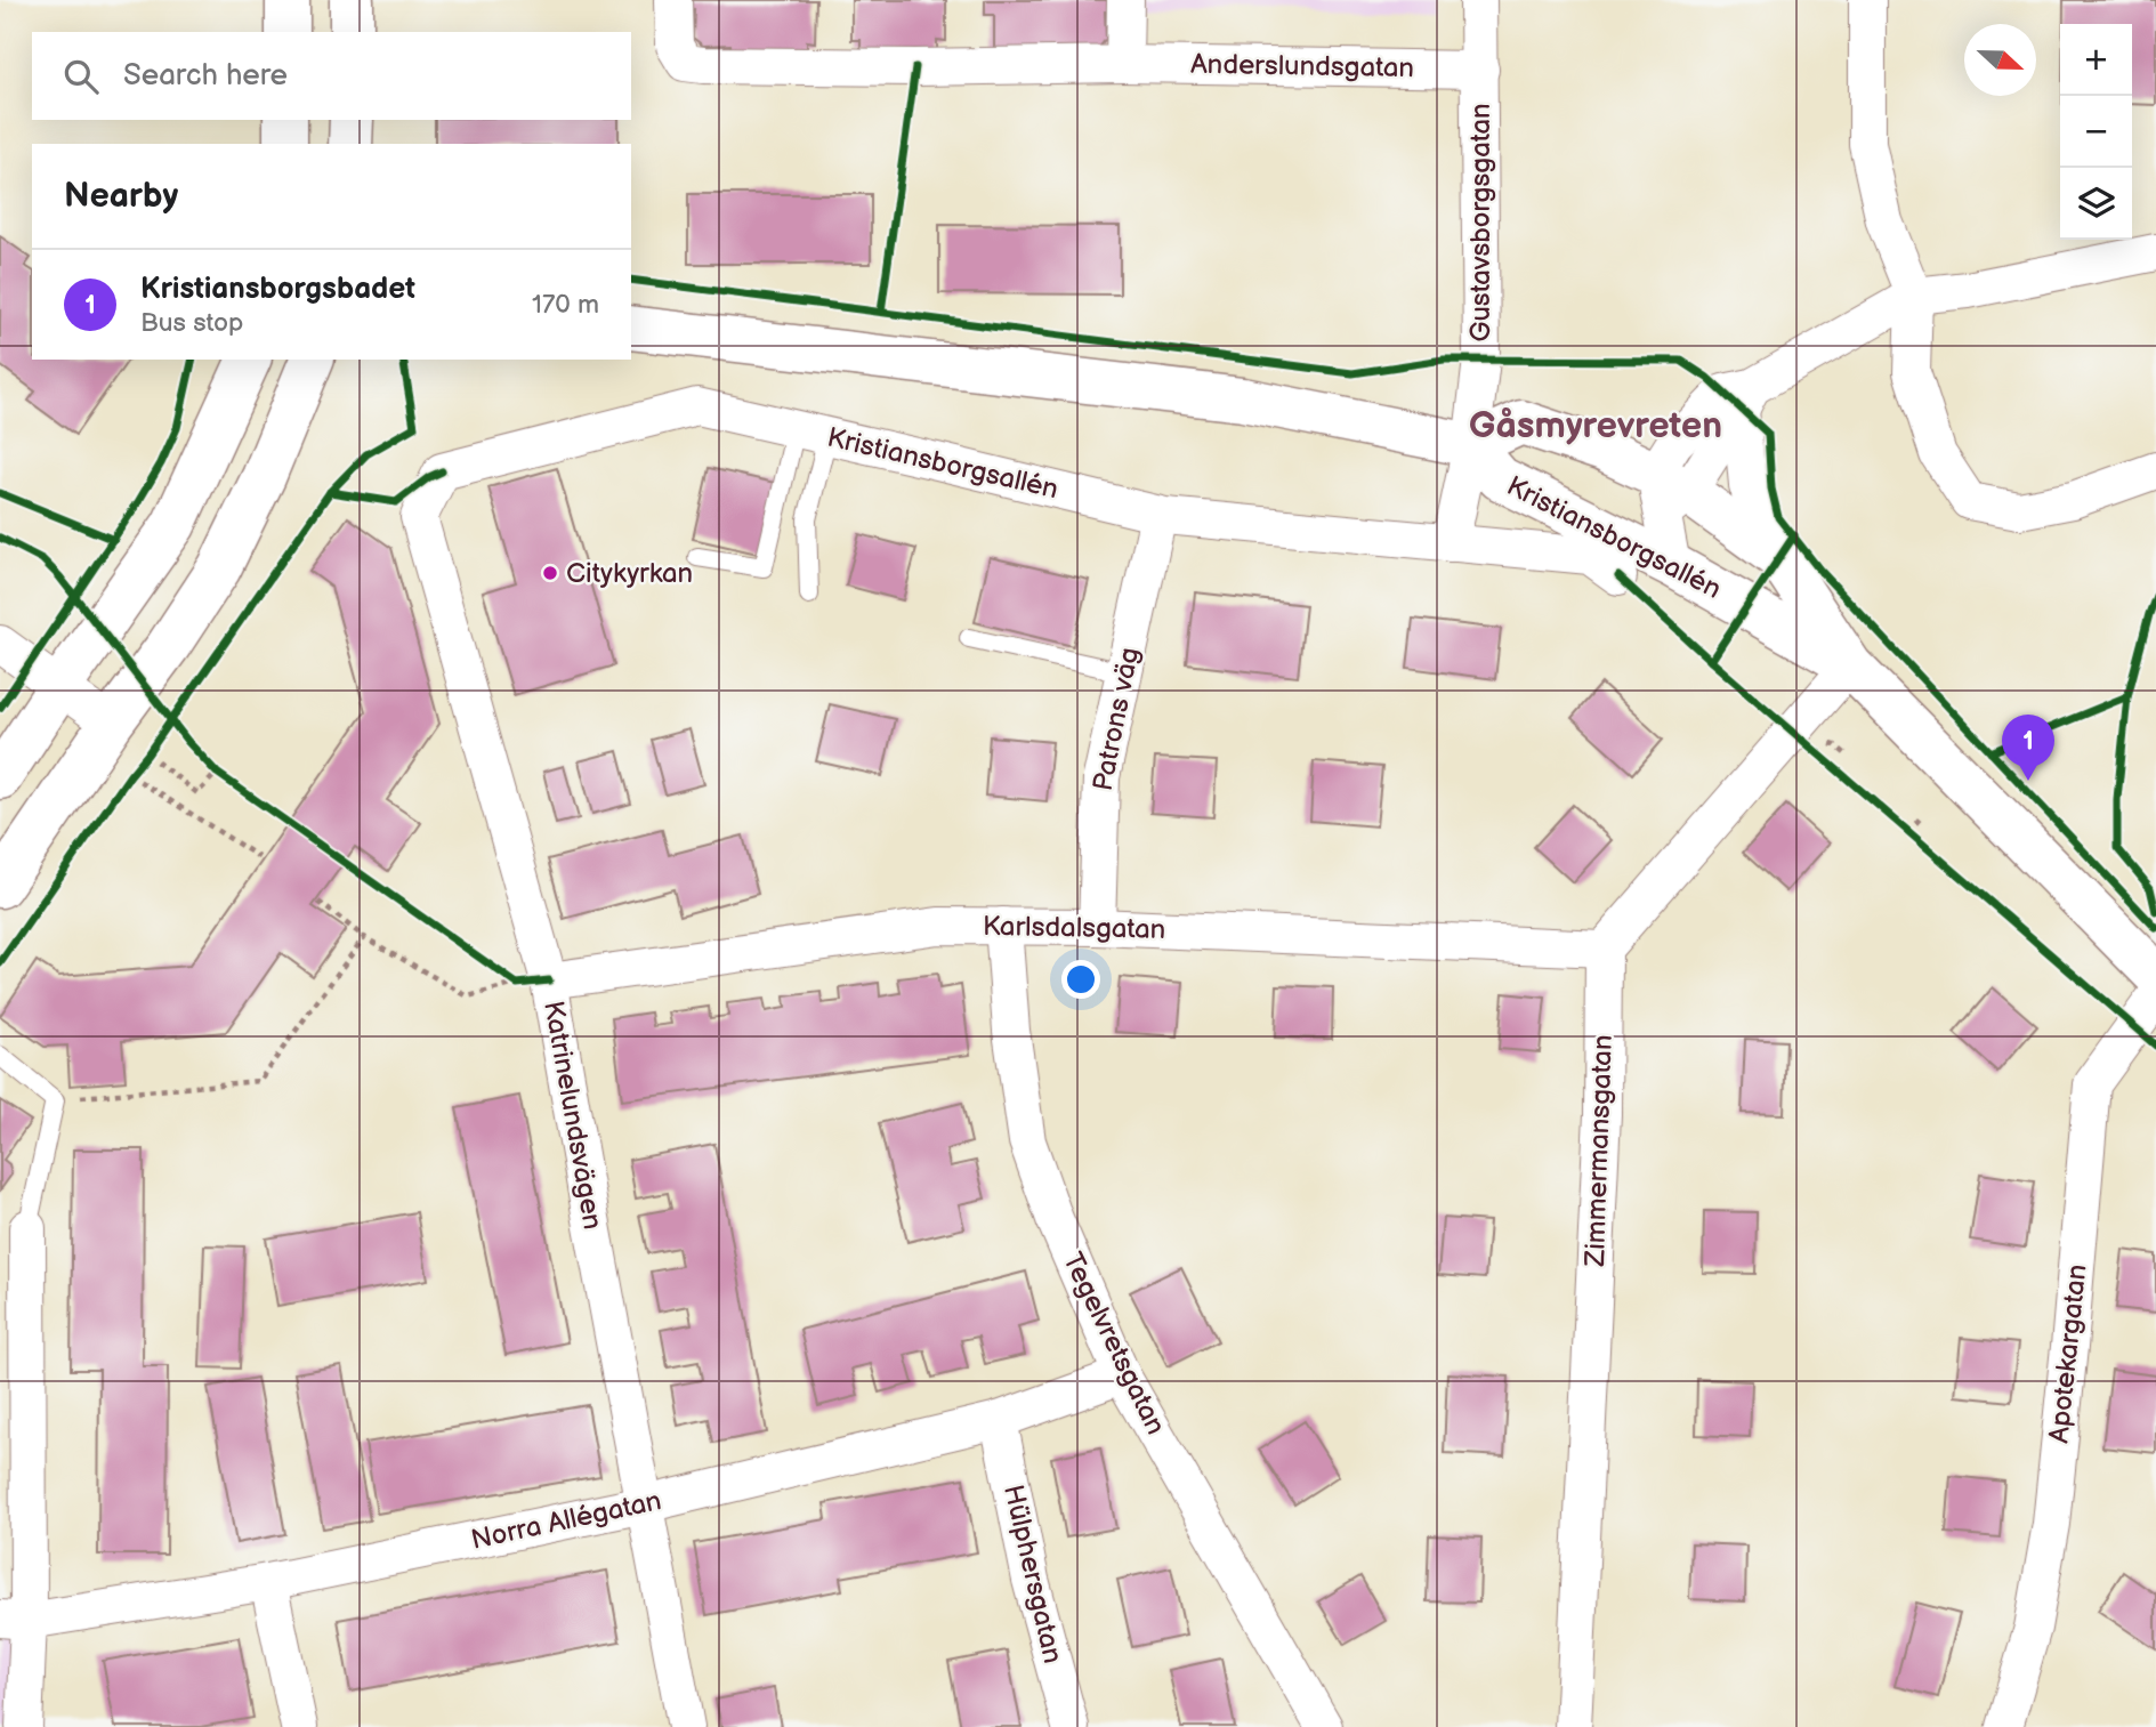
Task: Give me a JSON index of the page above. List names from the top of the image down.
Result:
{
  "streets": {
    "street": [
      "Anderslundsgatan",
      "Gustavsborgsgatan",
      "Kristiansborgsallén",
      "Patrons väg",
      "Karlsdalsgatan",
      "Katrinelundsvägen",
      "Zimmermansgatan",
      "Tegelvretsgatan",
      "Apotekargatan",
      "Norra Allégatan",
      "Hülphersgatan"
    ]
  },
  "crossings": [
    ["Anderslundsgatan", "Gustavsborgsgatan"],
    ["Gustavsborgsgatan", "Kristiansborgsallén"],
    ["Kristiansborgsallén", "Patrons väg"],
    ["Kristiansborgsallén", "Katrinelundsvägen"],
    ["Kristiansborgsallén", "Apotekargatan"],
    ["Patrons väg", "Karlsdalsgatan"],
    ["Karlsdalsgatan", "Katrinelundsvägen"],
    ["Karlsdalsgatan", "Zimmermansgatan"],
    ["Karlsdalsgatan", "Tegelvretsgatan"],
    ["Katrinelundsvägen", "Norra Allégatan"],
    ["Tegelvretsgatan", "Norra Allégatan"],
    ["Norra Allégatan", "Hülphersgatan"]
  ],
  "districts": ["Gåsmyrevreten"],
  "places": ["Citykyrkan"],
  "north": "right",
  "page": {
    "map_buttons": ["+", "−"],
    "search": "Search here",
    "heading": "Nearby",
    "list": [
      {
        "mark": "1",
        "name": "Kristiansborgsbadet",
        "note": "Bus stop",
        "value": "170 m"
      }
    ],
    "pins": "1"
  }
}
